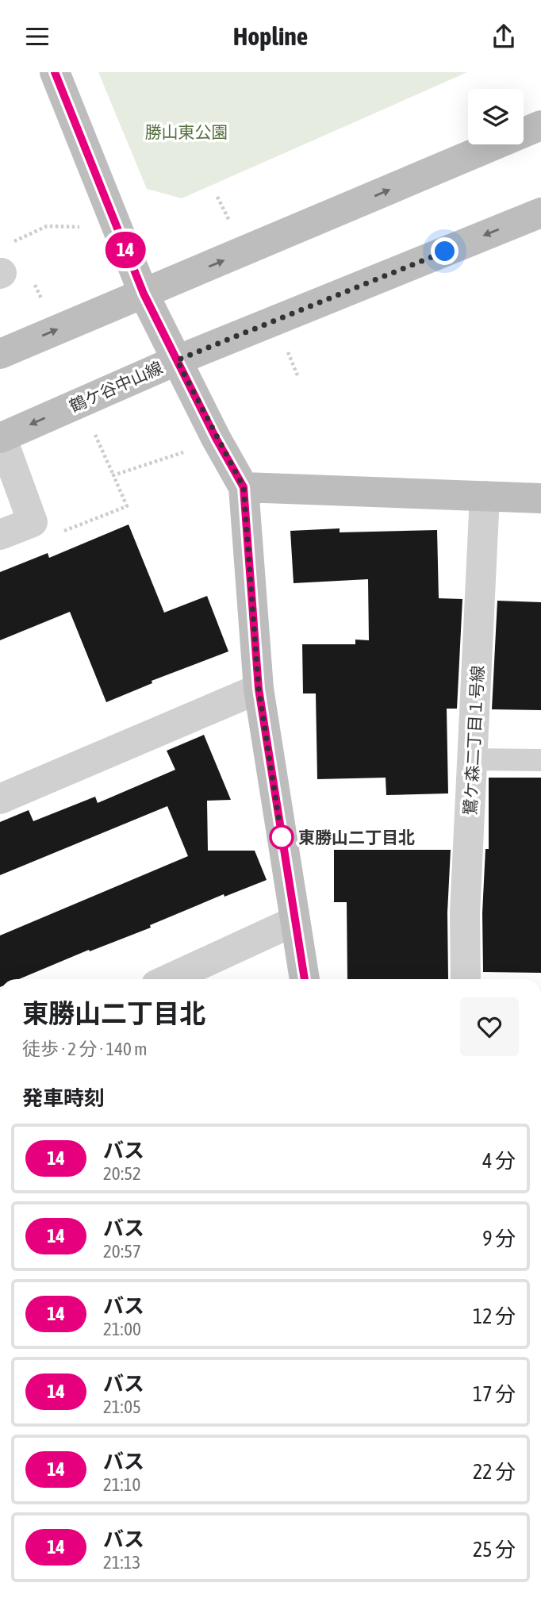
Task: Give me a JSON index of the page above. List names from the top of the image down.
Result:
{
  "streets": {
    "street": ["鶴ケ谷中山線", "鷺ケ森二丁目１号線"]
  },
  "parks": ["勝山東公園"],
  "places": ["東勝山二丁目北"],
  "lines": ["bus line 14"],
  "page": {
    "header": "Hopline",
    "on_map": "14",
    "heading": [
      ["東勝山二丁目北", "徒歩 · 2 分 · 140 m"],
      "発車時刻"
    ],
    "list": [
      {
        "mark": "14",
        "name": "バス",
        "note": "20:52",
        "value": "4 分"
      },
      {
        "mark": "14",
        "name": "バス",
        "note": "20:57",
        "value": "9 分"
      },
      {
        "mark": "14",
        "name": "バス",
        "note": "21:00",
        "value": "12 分"
      },
      {
        "mark": "14",
        "name": "バス",
        "note": "21:05",
        "value": "17 分"
      },
      {
        "mark": "14",
        "name": "バス",
        "note": "21:10",
        "value": "22 分"
      },
      {
        "mark": "14",
        "name": "バス",
        "note": "21:13",
        "value": "25 分"
      }
    ]
  }
}
